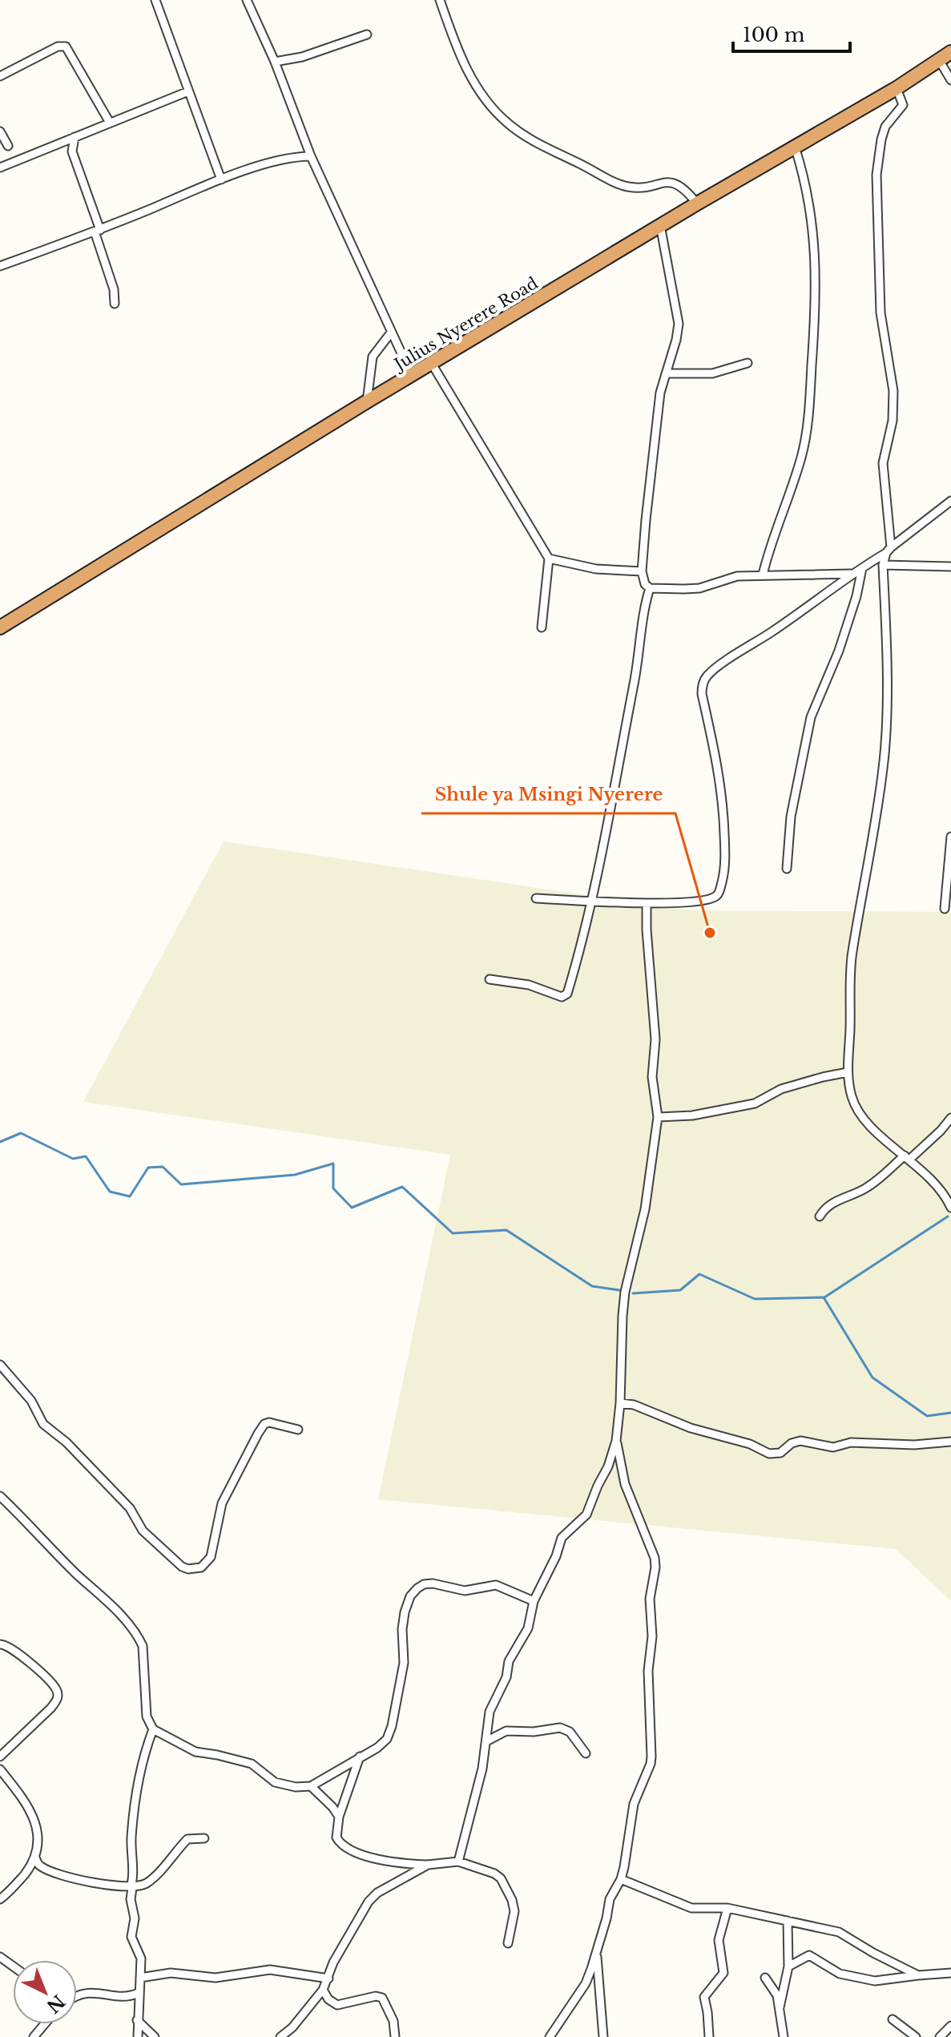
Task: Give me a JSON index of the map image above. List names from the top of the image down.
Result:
{
  "streets": {
    "highway": ["Julius Nyerere Road"]
  },
  "places": ["Shule ya Msingi Nyerere"],
  "scale_bar": "100 m",
  "north": "bottom right"
}
